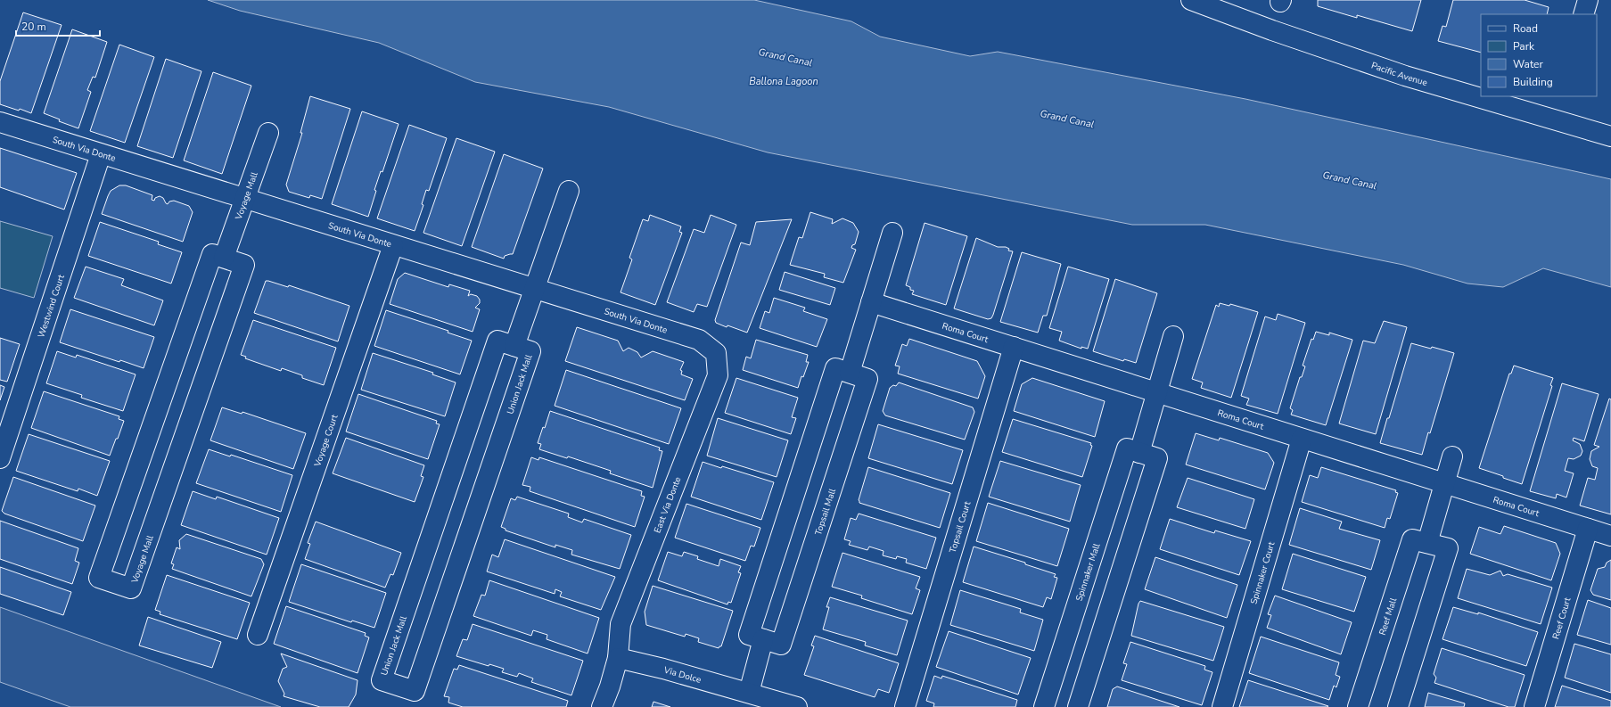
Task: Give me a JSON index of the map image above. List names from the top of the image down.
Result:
{
  "streets": {
    "street": [
      "Pacific Avenue",
      "South Via Donte",
      "Voyage Mall",
      "Westwind Court",
      "Roma Court",
      "Union Jack Mall",
      "Voyage Court",
      "East Via Donte",
      "Topsail Mall",
      "Topsail Court",
      "Spinnaker Mall",
      "Spinnaker Court",
      "Reef Mall",
      "Reef Court",
      "Via Dolce"
    ]
  },
  "crossings": [
    ["South Via Donte", "Voyage Mall"],
    ["South Via Donte", "Westwind Court"],
    ["South Via Donte", "Union Jack Mall"],
    ["South Via Donte", "Voyage Court"],
    ["South Via Donte", "East Via Donte"],
    ["Roma Court", "Topsail Court"],
    ["Roma Court", "Spinnaker Court"],
    ["Roma Court", "Reef Court"],
    ["East Via Donte", "Via Dolce"]
  ],
  "water": ["Grand Canal", "Ballona Lagoon"],
  "legend": [
    "Road",
    "Park",
    "Water",
    "Building"
  ],
  "scale_bar": "20 m"
}
